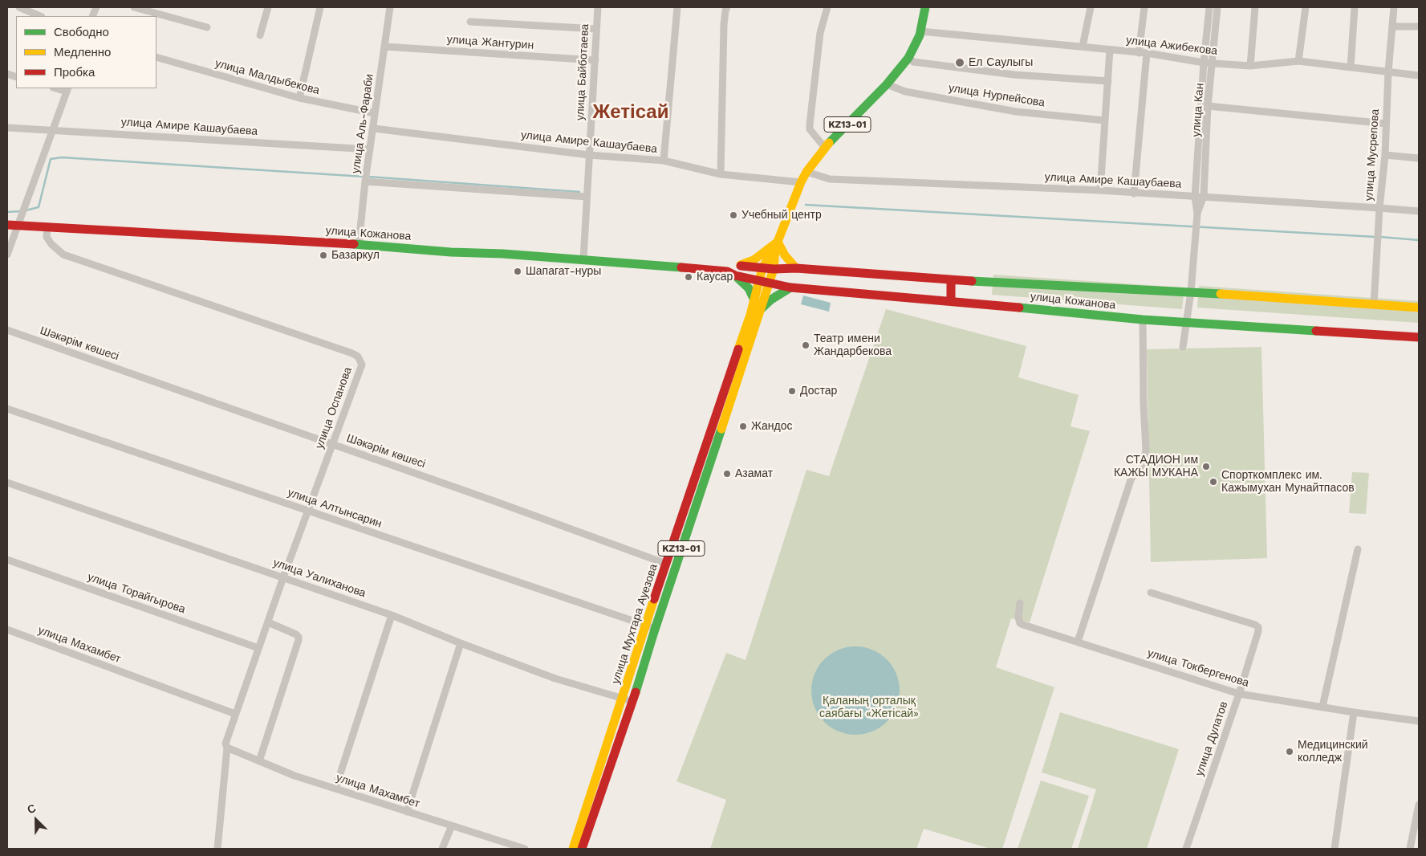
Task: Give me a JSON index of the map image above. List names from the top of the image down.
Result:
{
  "streets": {
    "main road": ["KZ13-01", "улица Кожанова", "улица Мухтара Ауезова"],
    "street": [
      "улица Жантурин",
      "улица Ажибекова",
      "улица Байботаева",
      "улица Малдыбекова",
      "улица Нурпейсова",
      "улица Кан",
      "улица Аль-Фараби",
      "улица Амире Кашаубаева",
      "улица Мусрепова",
      "Шәкәрім көшесі",
      "улица Оспанова",
      "улица Алтынсарин",
      "улица Уалиханова",
      "улица Торайгырова",
      "улица Махамбет",
      "улица Токбергенова",
      "улица Дулатов"
    ]
  },
  "crossings": [
    ["улица Жантурин", "улица Байботаева"],
    ["улица Жантурин", "улица Аль-Фараби"],
    ["улица Ажибекова", "улица Кан"],
    ["улица Ажибекова", "улица Мусрепова"],
    ["улица Ажибекова", "улица Мухтара Ауезова"],
    ["улица Байботаева", "улица Амире Кашаубаева"],
    ["улица Байботаева", "улица Кожанова"],
    ["улица Малдыбекова", "улица Аль-Фараби"],
    ["улица Нурпейсова", "улица Мухтара Ауезова"],
    ["улица Кан", "улица Амире Кашаубаева"],
    ["улица Кан", "улица Кожанова"],
    ["улица Аль-Фараби", "улица Амире Кашаубаева"],
    ["улица Аль-Фараби", "улица Кожанова"],
    ["улица Амире Кашаубаева", "улица Мусрепова"],
    ["улица Амире Кашаубаева", "улица Мухтара Ауезова"],
    ["улица Мусрепова", "улица Кожанова"],
    ["улица Кожанова", "улица Оспанова"],
    ["улица Кожанова", "улица Мухтара Ауезова"],
    ["Шәкәрім көшесі", "улица Оспанова"],
    ["Шәкәрім көшесі", "улица Мухтара Ауезова"],
    ["улица Оспанова", "улица Алтынсарин"],
    ["улица Оспанова", "улица Уалиханова"],
    ["улица Оспанова", "улица Торайгырова"],
    ["улица Оспанова", "улица Махамбет"],
    ["улица Алтынсарин", "улица Мухтара Ауезова"],
    ["улица Уалиханова", "улица Мухтара Ауезова"],
    ["улица Токбергенова", "улица Дулатов"]
  ],
  "districts": ["Жетісай"],
  "parks": ["Қаланың орталық саябағы «Жетісай»"],
  "places": [
    "Ел Саулыгы",
    "Учебный центр",
    "Базаркул",
    "Шапагат-нуры",
    "Каусар",
    "Театр имени Жандарбекова",
    "Достар",
    "Жандос",
    "СТАДИОН им КАЖЫ МУКАНА",
    "Азамат",
    "Спорткомплекс им. Кажымухан Мунайтпасов",
    "Медицинский колледж"
  ],
  "legend": ["Свободно", "Медленно", "Пробка"],
  "north": "top left"
}
